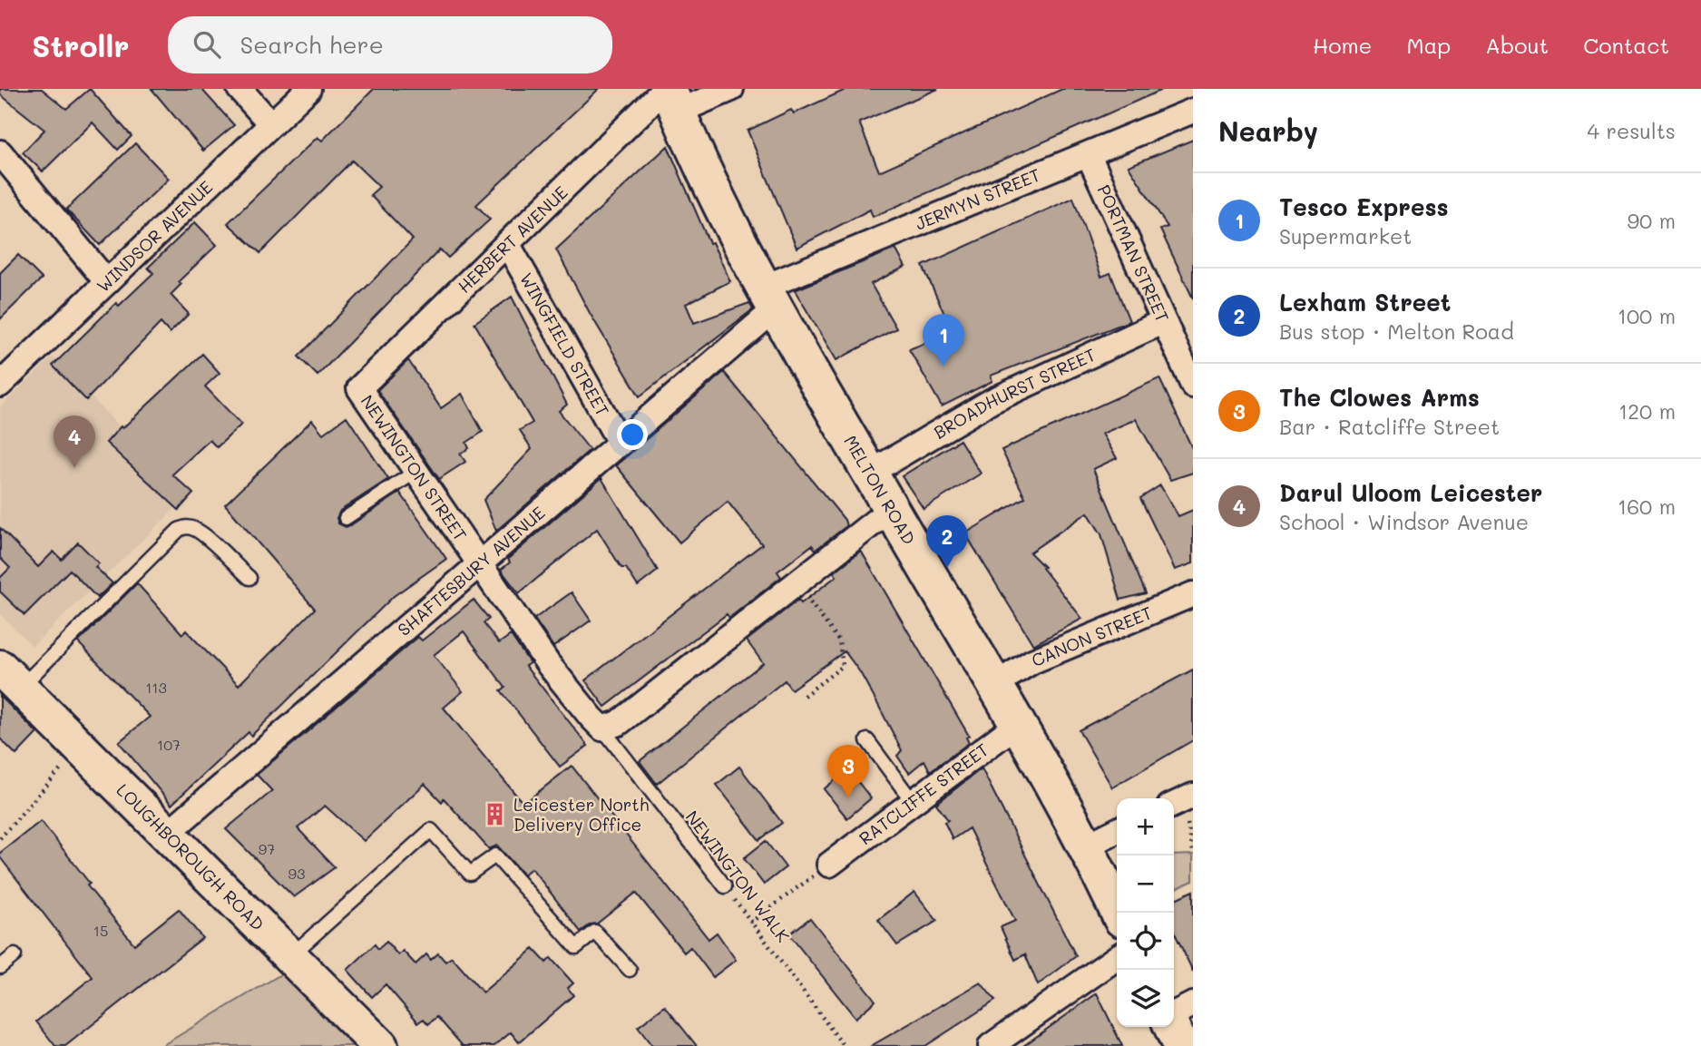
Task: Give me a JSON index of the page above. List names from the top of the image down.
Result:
{
  "streets": {
    "main road": ["MELTON ROAD", "LOUGHBOROUGH ROAD"],
    "street": [
      "JERMYN STREET",
      "WINDSOR AVENUE",
      "HERBERT AVENUE",
      "PORTMAN STREET",
      "WINGFIELD STREET",
      "BROADHURST STREET",
      "NEWINGTON STREET",
      "SHAFTESBURY AVENUE",
      "CANON STREET",
      "RATCLIFFE STREET"
    ],
    "lane": ["NEWINGTON WALK"]
  },
  "crossings": [
    ["JERMYN STREET", "PORTMAN STREET"],
    ["JERMYN STREET", "MELTON ROAD"],
    ["JERMYN STREET", "SHAFTESBURY AVENUE"],
    ["HERBERT AVENUE", "WINGFIELD STREET"],
    ["HERBERT AVENUE", "NEWINGTON STREET"],
    ["HERBERT AVENUE", "MELTON ROAD"],
    ["PORTMAN STREET", "BROADHURST STREET"],
    ["WINGFIELD STREET", "SHAFTESBURY AVENUE"],
    ["BROADHURST STREET", "MELTON ROAD"],
    ["NEWINGTON STREET", "SHAFTESBURY AVENUE"],
    ["NEWINGTON STREET", "NEWINGTON WALK"],
    ["MELTON ROAD", "SHAFTESBURY AVENUE"],
    ["MELTON ROAD", "CANON STREET"],
    ["MELTON ROAD", "RATCLIFFE STREET"],
    ["SHAFTESBURY AVENUE", "LOUGHBOROUGH ROAD"]
  ],
  "places": {
    "building": ["Leicester North Delivery Office"]
  },
  "house_numbers": [
    "113",
    "107",
    "97",
    "93",
    "15"
  ],
  "page": {
    "header": "Strollr",
    "search": "Search here",
    "nav": [
      "Home",
      "Map",
      "About",
      "Contact"
    ],
    "heading": ["Nearby", "4 results"],
    "list": [
      {
        "mark": "1",
        "name": "Tesco Express",
        "note": "Supermarket",
        "value": "90 m"
      },
      {
        "mark": "2",
        "name": "Lexham Street",
        "note": "Bus stop · Melton Road",
        "value": "100 m"
      },
      {
        "mark": "3",
        "name": "The Clowes Arms",
        "note": "Bar · Ratcliffe Street",
        "value": "120 m"
      },
      {
        "mark": "4",
        "name": "Darul Uloom Leicester",
        "note": "School · Windsor Avenue",
        "value": "160 m"
      }
    ],
    "pins": [
      "1",
      "4",
      "2",
      "3"
    ],
    "map_buttons": ["+", "−"]
  }
}
